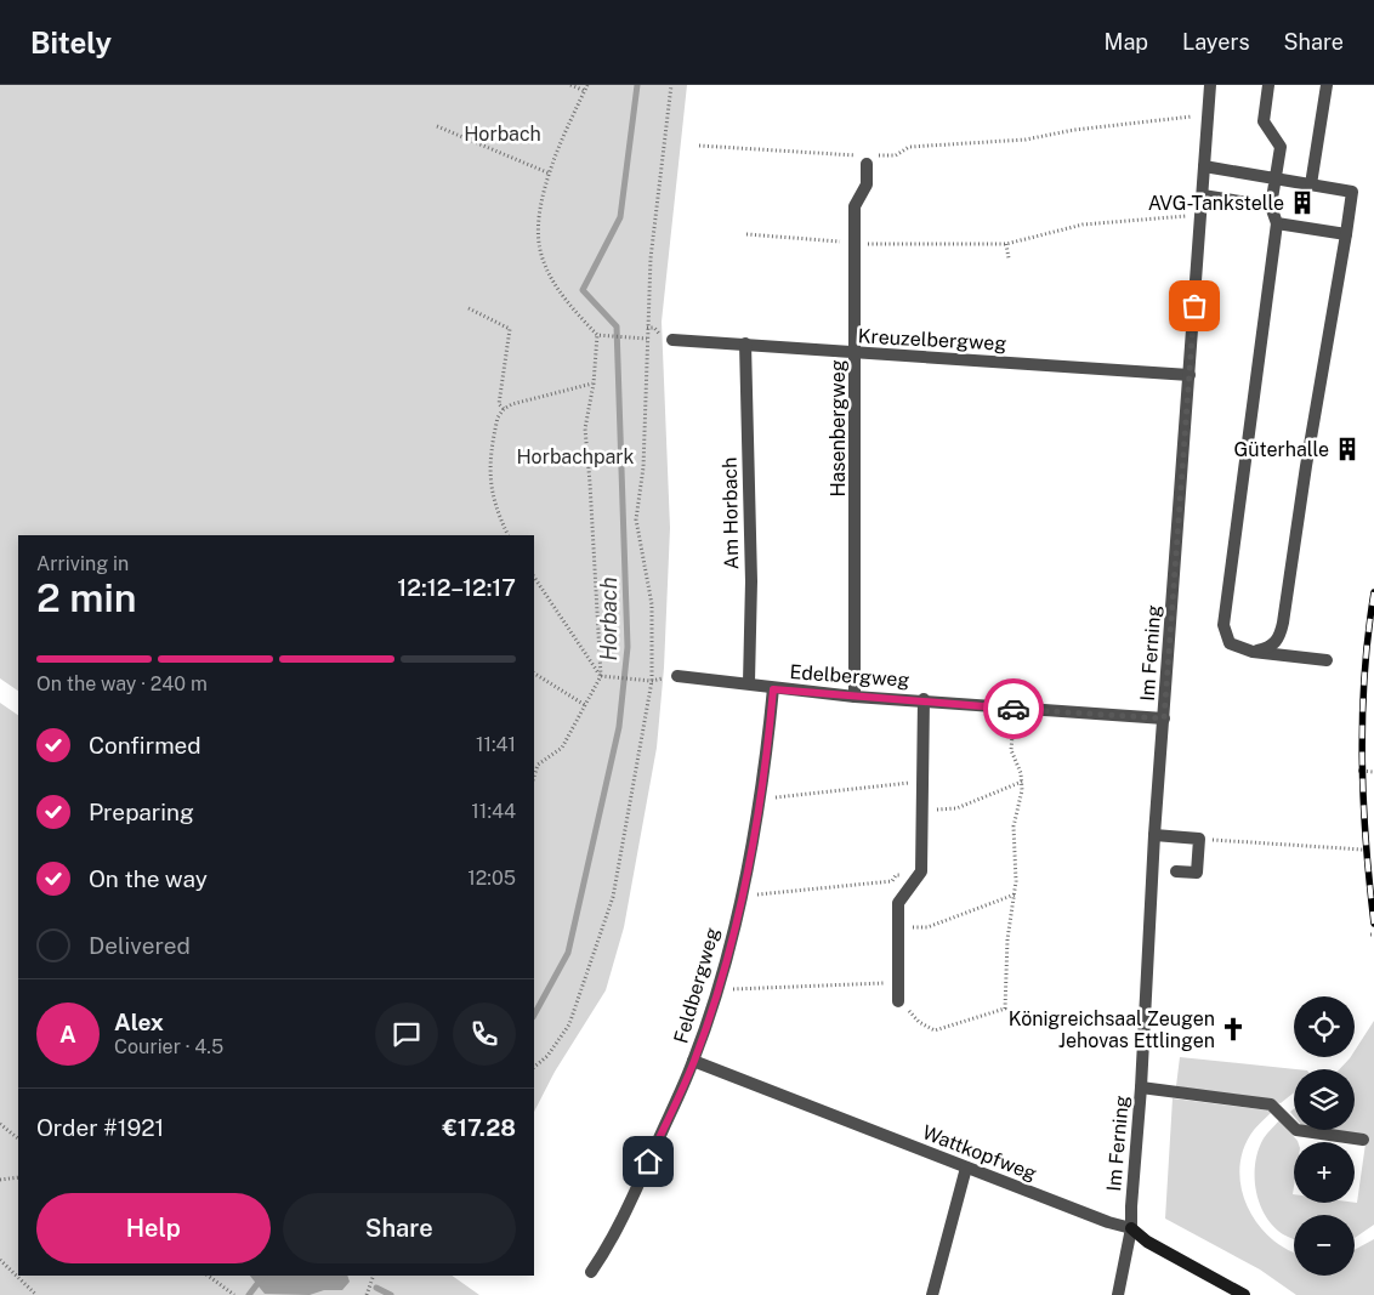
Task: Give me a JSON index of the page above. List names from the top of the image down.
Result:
{
  "streets": {
    "street": [
      "Kreuzelbergweg",
      "Hasenbergweg",
      "Am Horbach",
      "Im Ferning",
      "Edelbergweg",
      "Feldbergweg",
      "Wattkopfweg"
    ]
  },
  "crossings": [
    ["Kreuzelbergweg", "Hasenbergweg"],
    ["Kreuzelbergweg", "Am Horbach"],
    ["Kreuzelbergweg", "Im Ferning"],
    ["Hasenbergweg", "Edelbergweg"],
    ["Am Horbach", "Edelbergweg"],
    ["Im Ferning", "Edelbergweg"],
    ["Im Ferning", "Wattkopfweg"],
    ["Edelbergweg", "Feldbergweg"],
    ["Feldbergweg", "Wattkopfweg"]
  ],
  "water": ["Horbach"],
  "parks": ["Horbach", "Horbachpark"],
  "places": {
    "building": ["AVG-Tankstelle", "Güterhalle"],
    "church": ["Königreichsaal Zeugen Jehovas Ettlingen"]
  },
  "page": {
    "header": "Bitely",
    "nav": ["Map", "Layers", "Share"],
    "heading": ["2 min", "Arriving in", "12:12–12:17"],
    "panel": [
      "Alex",
      "Courier · 4.5",
      "Order #1921",
      "€17.28"
    ],
    "bar": "On the way · 240 m",
    "list": [
      ["Confirmed", "11:41"],
      ["Preparing", "11:44"],
      ["On the way", "12:05"],
      "Delivered"
    ],
    "map_buttons": ["+", "−"],
    "round": "A",
    "buttons": ["Help", "Share"]
  }
}
